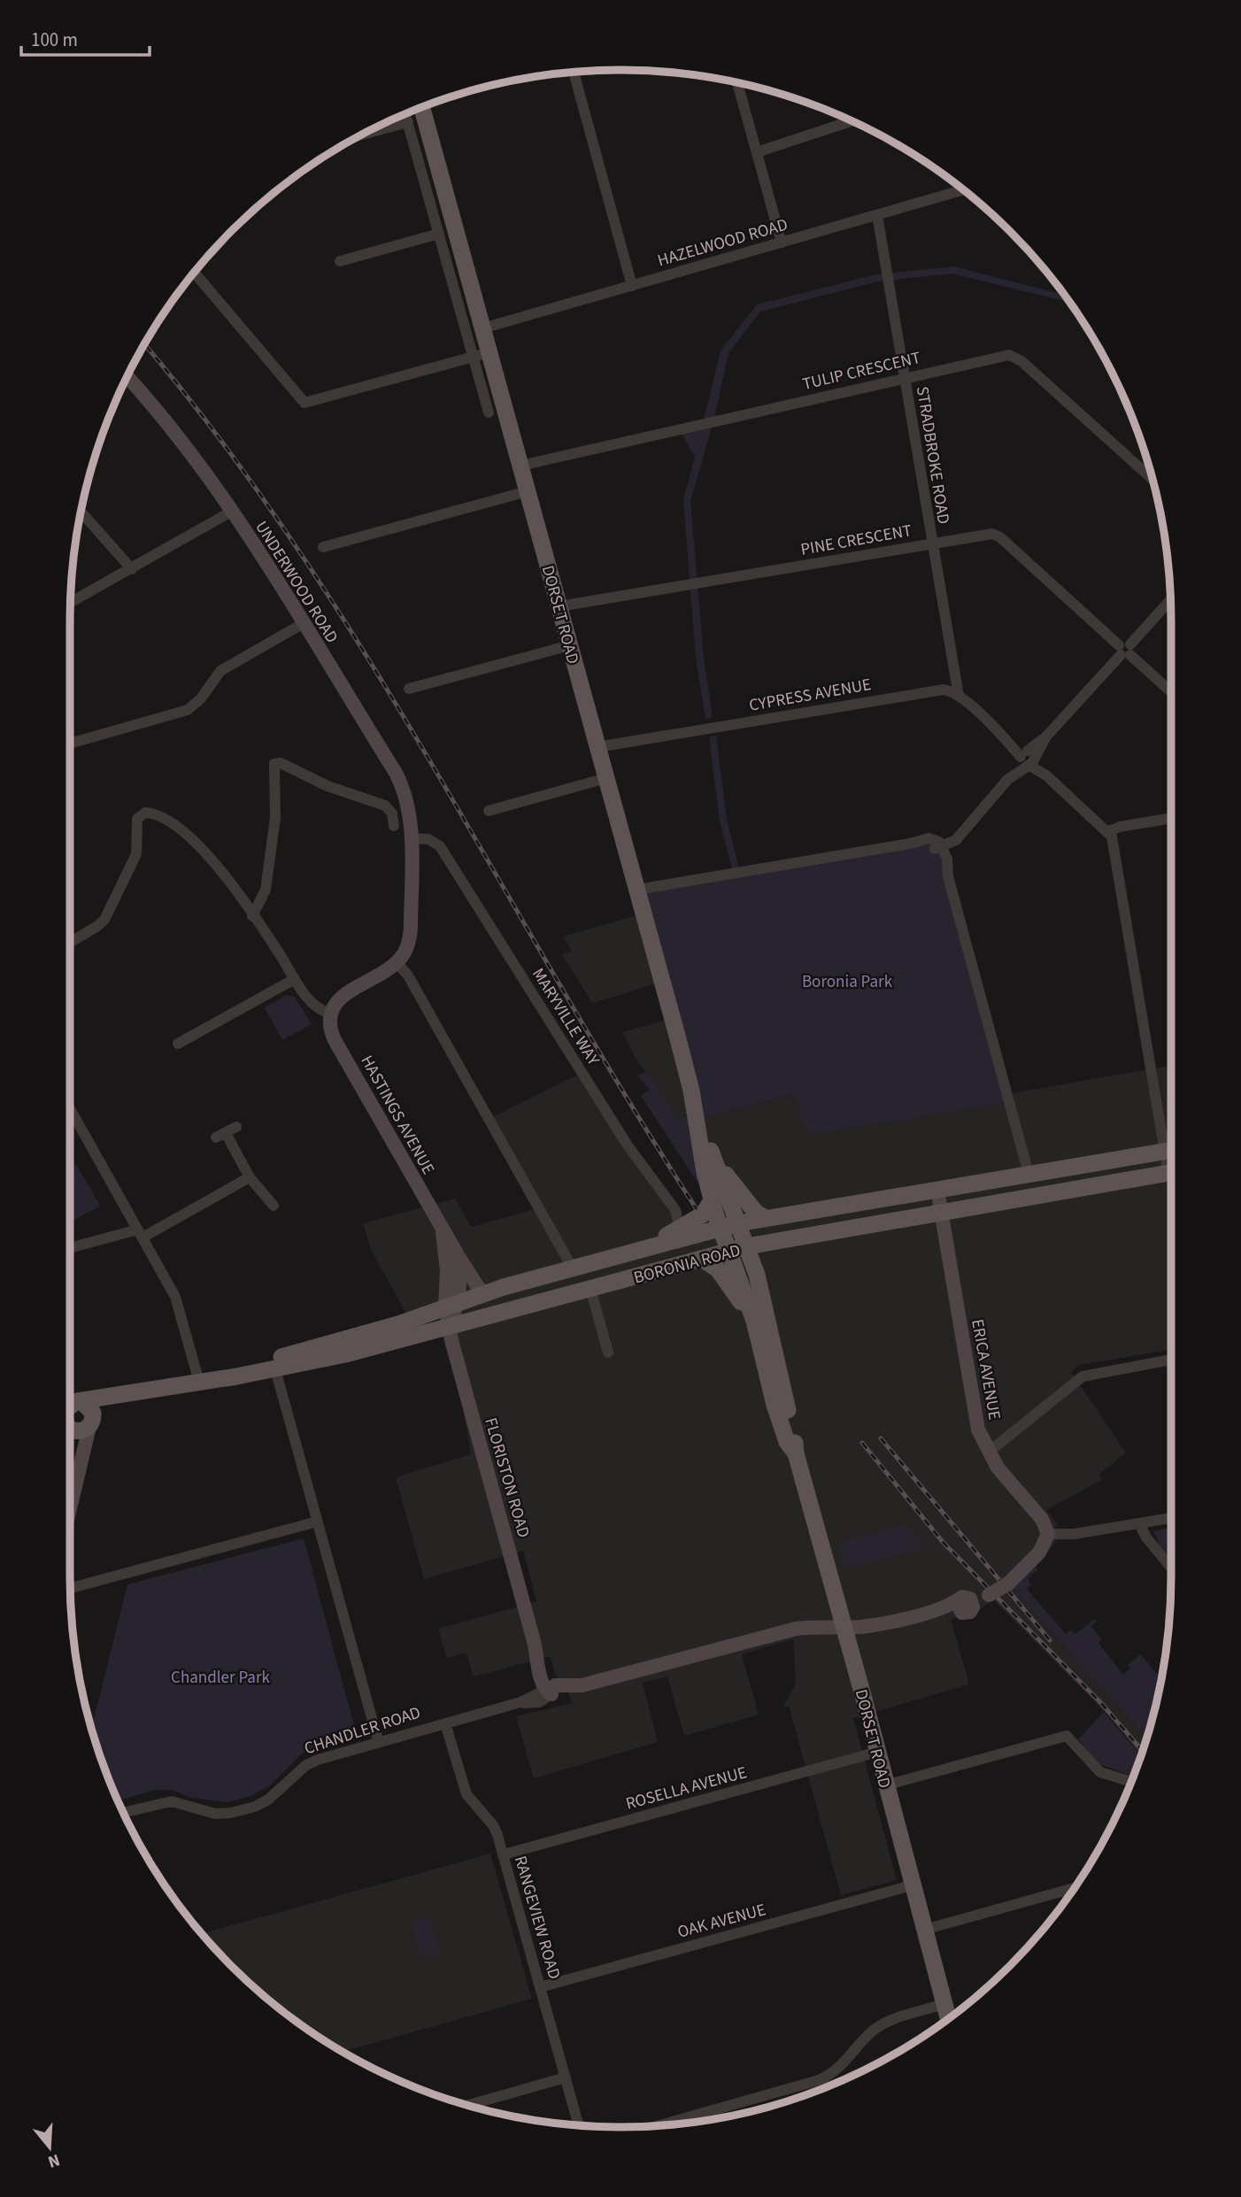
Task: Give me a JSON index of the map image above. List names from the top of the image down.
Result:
{
  "streets": {
    "main road": [
      "UNDERWOOD ROAD",
      "DORSET ROAD",
      "HASTINGS AVENUE",
      "BORONIA ROAD",
      "ERICA AVENUE",
      "FLORISTON ROAD",
      "CHANDLER ROAD"
    ],
    "street": [
      "HAZELWOOD ROAD",
      "TULIP CRESCENT",
      "STRADBROKE ROAD",
      "PINE CRESCENT",
      "CYPRESS AVENUE",
      "MARYVILLE WAY",
      "ROSELLA AVENUE",
      "RANGEVIEW ROAD",
      "OAK AVENUE"
    ]
  },
  "crossings": [
    ["HAZELWOOD ROAD", "STRADBROKE ROAD"],
    ["HAZELWOOD ROAD", "DORSET ROAD"],
    ["TULIP CRESCENT", "STRADBROKE ROAD"],
    ["TULIP CRESCENT", "DORSET ROAD"],
    ["STRADBROKE ROAD", "PINE CRESCENT"],
    ["STRADBROKE ROAD", "CYPRESS AVENUE"],
    ["PINE CRESCENT", "DORSET ROAD"],
    ["UNDERWOOD ROAD", "MARYVILLE WAY"],
    ["DORSET ROAD", "CYPRESS AVENUE"],
    ["DORSET ROAD", "BORONIA ROAD"],
    ["DORSET ROAD", "CHANDLER ROAD"],
    ["DORSET ROAD", "ROSELLA AVENUE"],
    ["DORSET ROAD", "OAK AVENUE"],
    ["MARYVILLE WAY", "BORONIA ROAD"],
    ["HASTINGS AVENUE", "BORONIA ROAD"],
    ["HASTINGS AVENUE", "FLORISTON ROAD"],
    ["BORONIA ROAD", "ERICA AVENUE"],
    ["BORONIA ROAD", "FLORISTON ROAD"],
    ["ERICA AVENUE", "CHANDLER ROAD"],
    ["FLORISTON ROAD", "CHANDLER ROAD"],
    ["CHANDLER ROAD", "RANGEVIEW ROAD"],
    ["ROSELLA AVENUE", "RANGEVIEW ROAD"],
    ["RANGEVIEW ROAD", "OAK AVENUE"]
  ],
  "parks": ["Boronia Park", "Chandler Park"],
  "scale_bar": "100 m",
  "north": "bottom"
}
